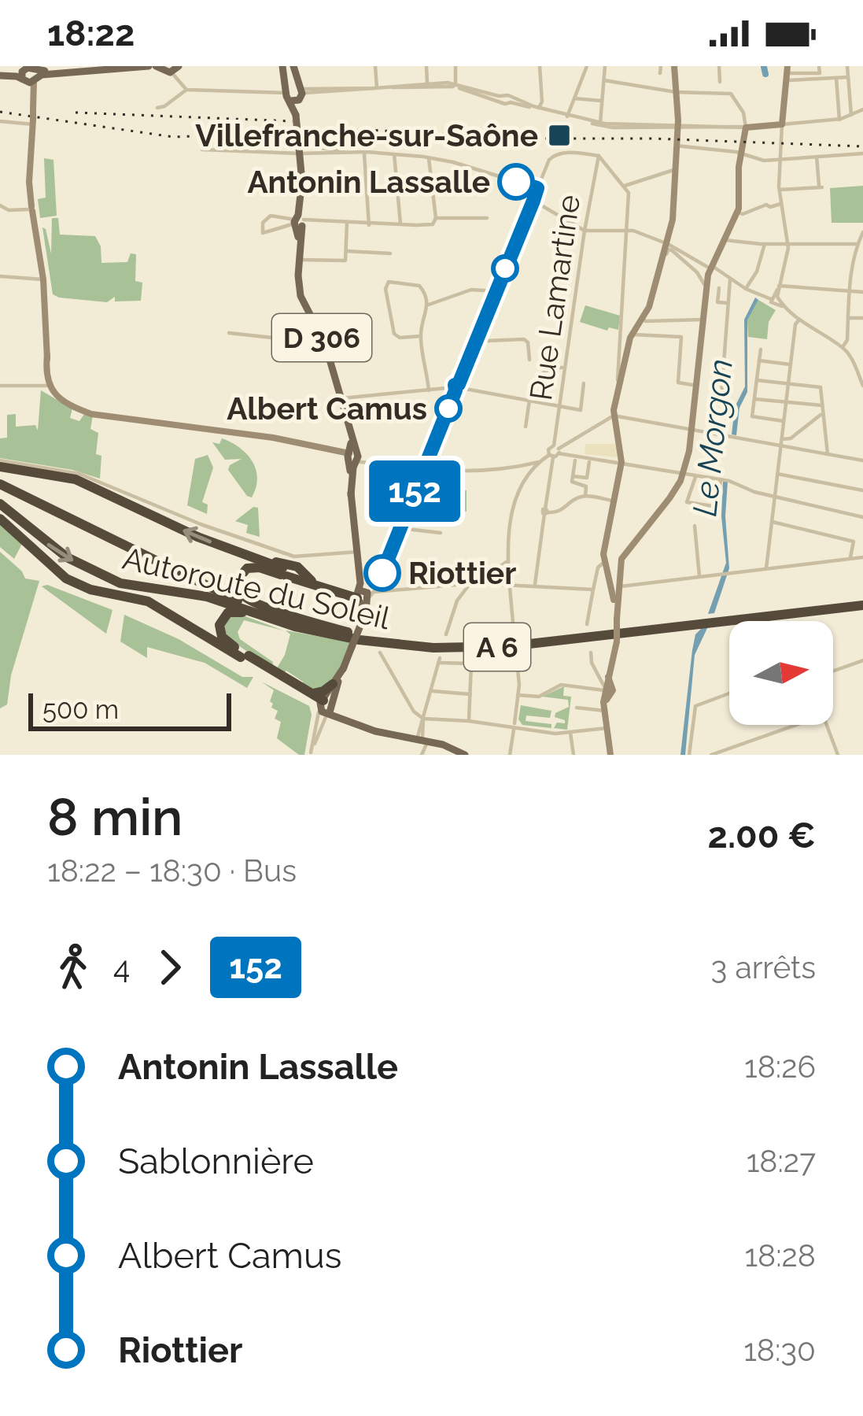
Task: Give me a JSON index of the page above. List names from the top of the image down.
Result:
{
  "streets": {
    "highway": ["Autoroute du Soleil", "A 6"],
    "main road": ["D 306"],
    "street": ["Rue Lamartine"]
  },
  "water": ["Le Morgon"],
  "places": {
    "transit": ["Villefranche-sur-Saône"],
    "other": ["Antonin Lassalle", "Albert Camus", "Riottier"]
  },
  "lines": ["bus line 152"],
  "scale_bar": "500 m",
  "north": "right",
  "page": {
    "status": "18:22",
    "on_map": "152",
    "scale": "500 m",
    "heading": ["8 min", "18:22 – 18:30 · Bus", "2.00 €"],
    "legs": ["4", "152", "3 arrêts"],
    "list": [
      {
        "name": "Antonin Lassalle",
        "value": "18:26"
      },
      {
        "name": "Sablonnière",
        "value": "18:27"
      },
      {
        "name": "Albert Camus",
        "value": "18:28"
      },
      {
        "name": "Riottier",
        "value": "18:30"
      }
    ]
  }
}
